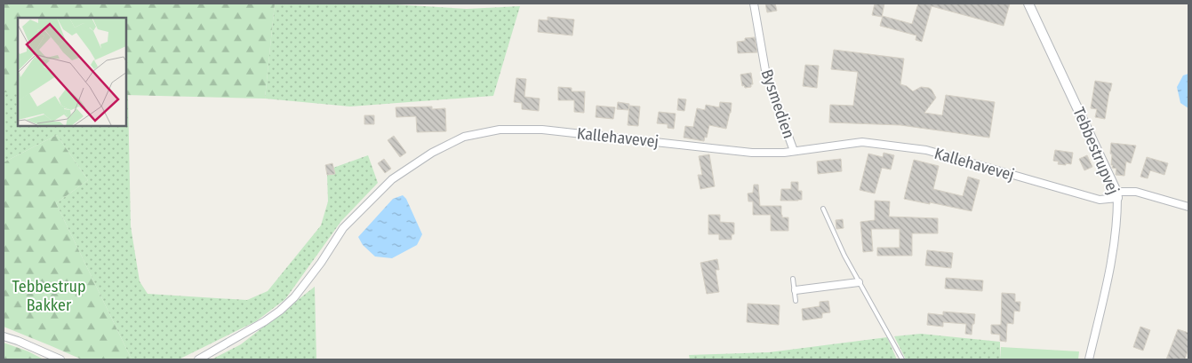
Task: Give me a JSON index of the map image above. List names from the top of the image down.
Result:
{
  "streets": {
    "street": ["Bysmedien", "Kallehavevej", "Tebbestrupvej"]
  },
  "crossings": [
    ["Bysmedien", "Kallehavevej"],
    ["Kallehavevej", "Tebbestrupvej"]
  ],
  "parks": ["Tebbestrup Bakker"]
}
